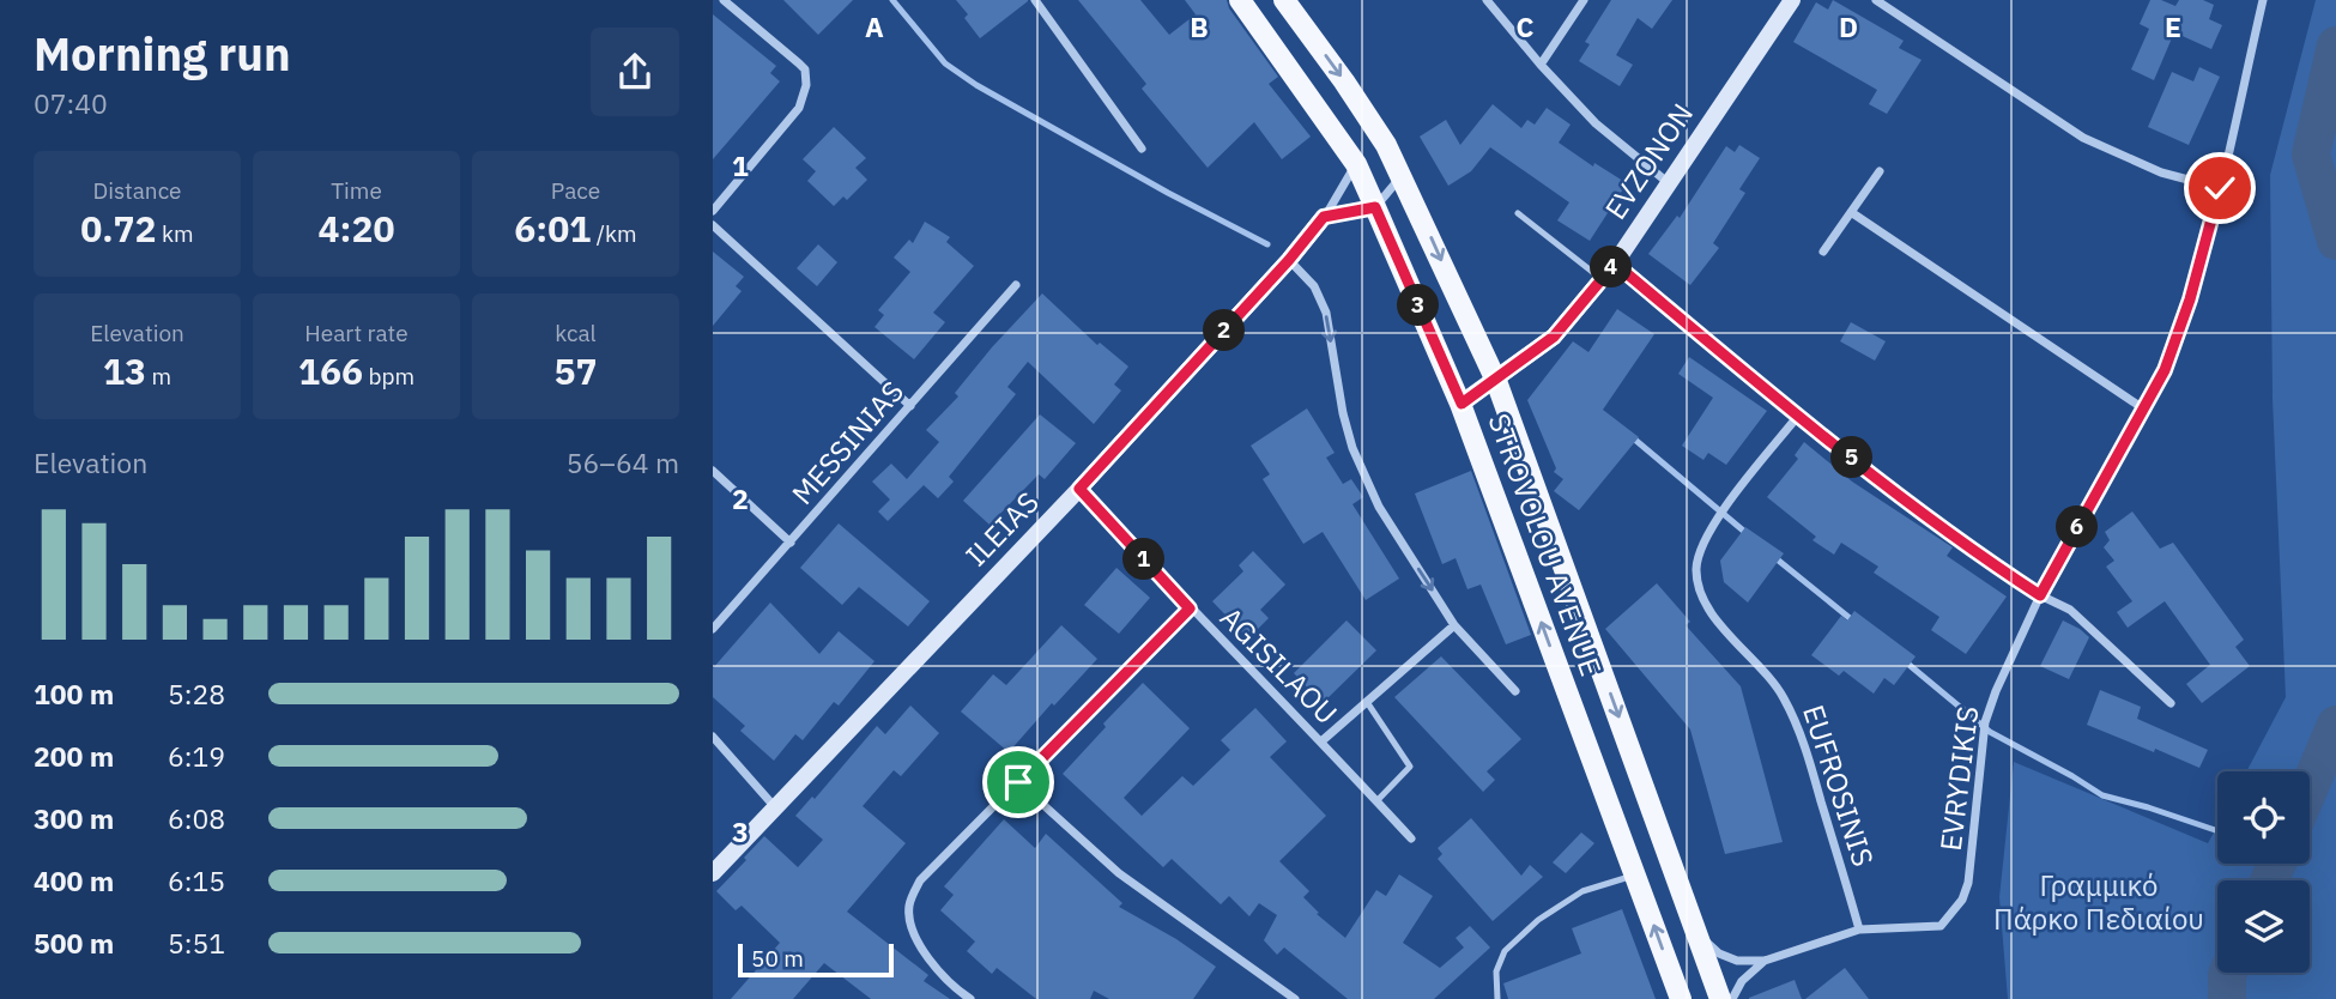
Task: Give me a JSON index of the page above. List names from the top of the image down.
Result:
{
  "streets": {
    "main road": ["STROVOLOU AVENUE"],
    "street": [
      "EVZONON",
      "MESSINIAS",
      "ILEIAS",
      "AGISILAOU",
      "EVRYDIKIS",
      "EUFROSINIS"
    ]
  },
  "crossings": [
    ["EVZONON", "STROVOLOU AVENUE"],
    ["ILEIAS", "STROVOLOU AVENUE"],
    ["ILEIAS", "AGISILAOU"],
    ["EVRYDIKIS", "EUFROSINIS"]
  ],
  "parks": ["Γραμμικό Πάρκο Πεδιαίου"],
  "scale_bar": "50 m",
  "page": {
    "heading": ["Morning run", "07:40"],
    "stats": [
      ["Distance", "0.72 km"],
      ["Time", "4:20"],
      ["Pace", "6:01 /km"],
      ["Elevation", "13 m"],
      ["Heart rate", "166 bpm"],
      ["kcal", "57"]
    ],
    "pins": [
      "4",
      "3",
      "2",
      "5",
      "6",
      "1"
    ],
    "chart": ["Elevation", "56–64 m"],
    "list": [
      {
        "name": "100 m",
        "note": "5:28"
      },
      {
        "name": "200 m",
        "note": "6:19"
      },
      {
        "name": "300 m",
        "note": "6:08"
      },
      {
        "name": "400 m",
        "note": "6:15"
      },
      {
        "name": "500 m",
        "note": "5:51"
      }
    ],
    "scale": "50 m"
  },
  "grid": {
    "columns": [
      "A",
      "B",
      "C",
      "D",
      "E"
    ],
    "rows": ["1", "2", "3"]
  }
}
